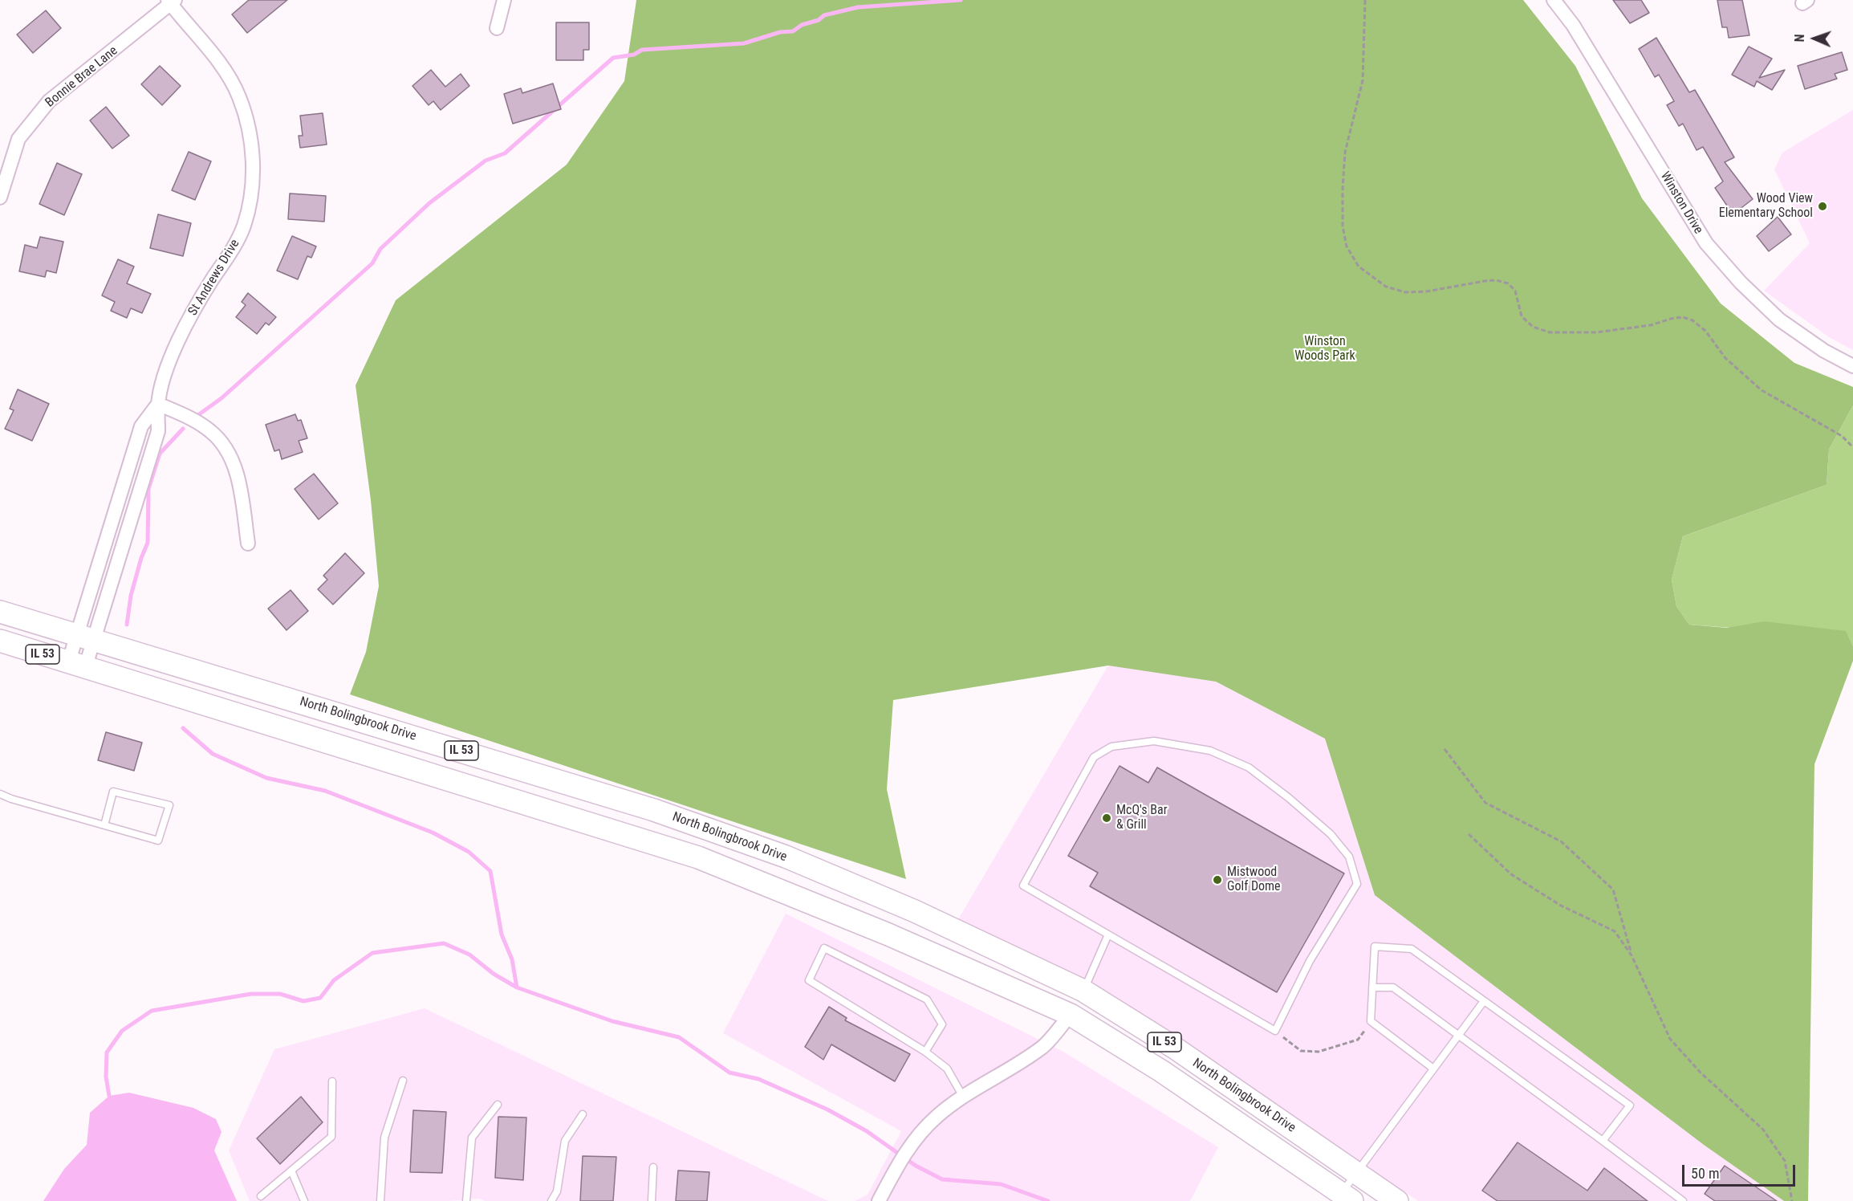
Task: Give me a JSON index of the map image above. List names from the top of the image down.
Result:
{
  "streets": {
    "main road": ["IL 53", "North Bolingbrook Drive"],
    "street": ["Bonnie Brae Lane", "Winston Drive", "St Andrews Drive"]
  },
  "crossings": [
    ["Bonnie Brae Lane", "St Andrews Drive"],
    ["St Andrews Drive", "North Bolingbrook Drive"]
  ],
  "parks": ["Winston Woods Park"],
  "places": ["Wood View Elementary School", "McQ's Bar & Grill", "Mistwood Golf Dome"],
  "scale_bar": "50 m",
  "north": "left"
}
